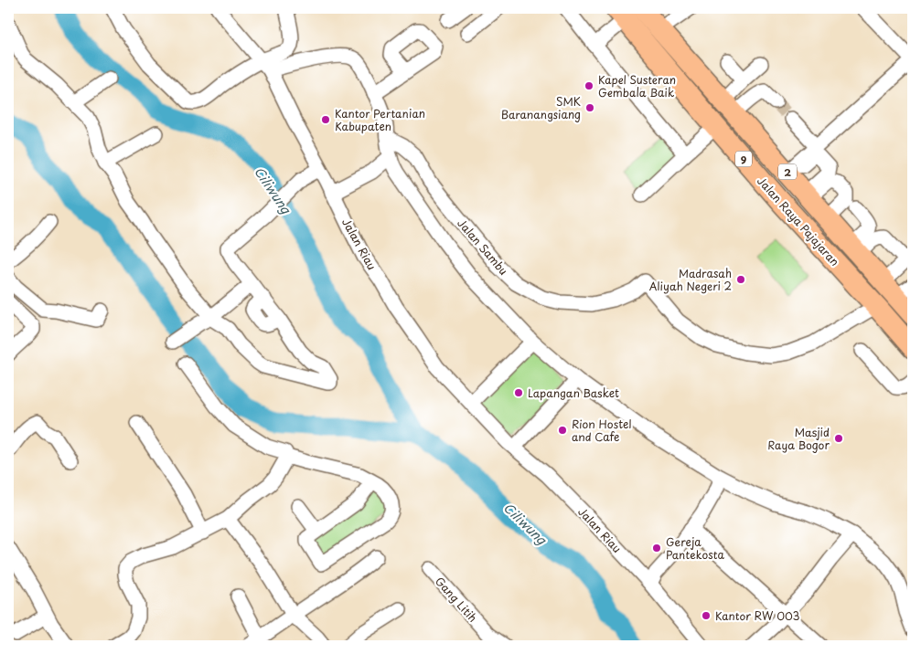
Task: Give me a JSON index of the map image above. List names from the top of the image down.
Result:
{
  "streets": {
    "highway": ["9", "2", "Jalan Raya Pajajaran"],
    "street": ["Jalan Riau", "Jalan Sambu", "Gang Litih"]
  },
  "crossings": [
    ["Jalan Raya Pajajaran", "Jalan Sambu"]
  ],
  "water": ["Ciliwung"],
  "places": [
    "Kapel Susteran Gembala Baik",
    "SMK Baranangsiang",
    "Kantor Pertanian Kabupaten",
    "Madrasah Aliyah Negeri 2",
    "Lapangan Basket",
    "Rion Hostel and Cafe",
    "Masjid Raya Bogor",
    "Gereja Pantekosta",
    "Kantor RW 003"
  ]
}
